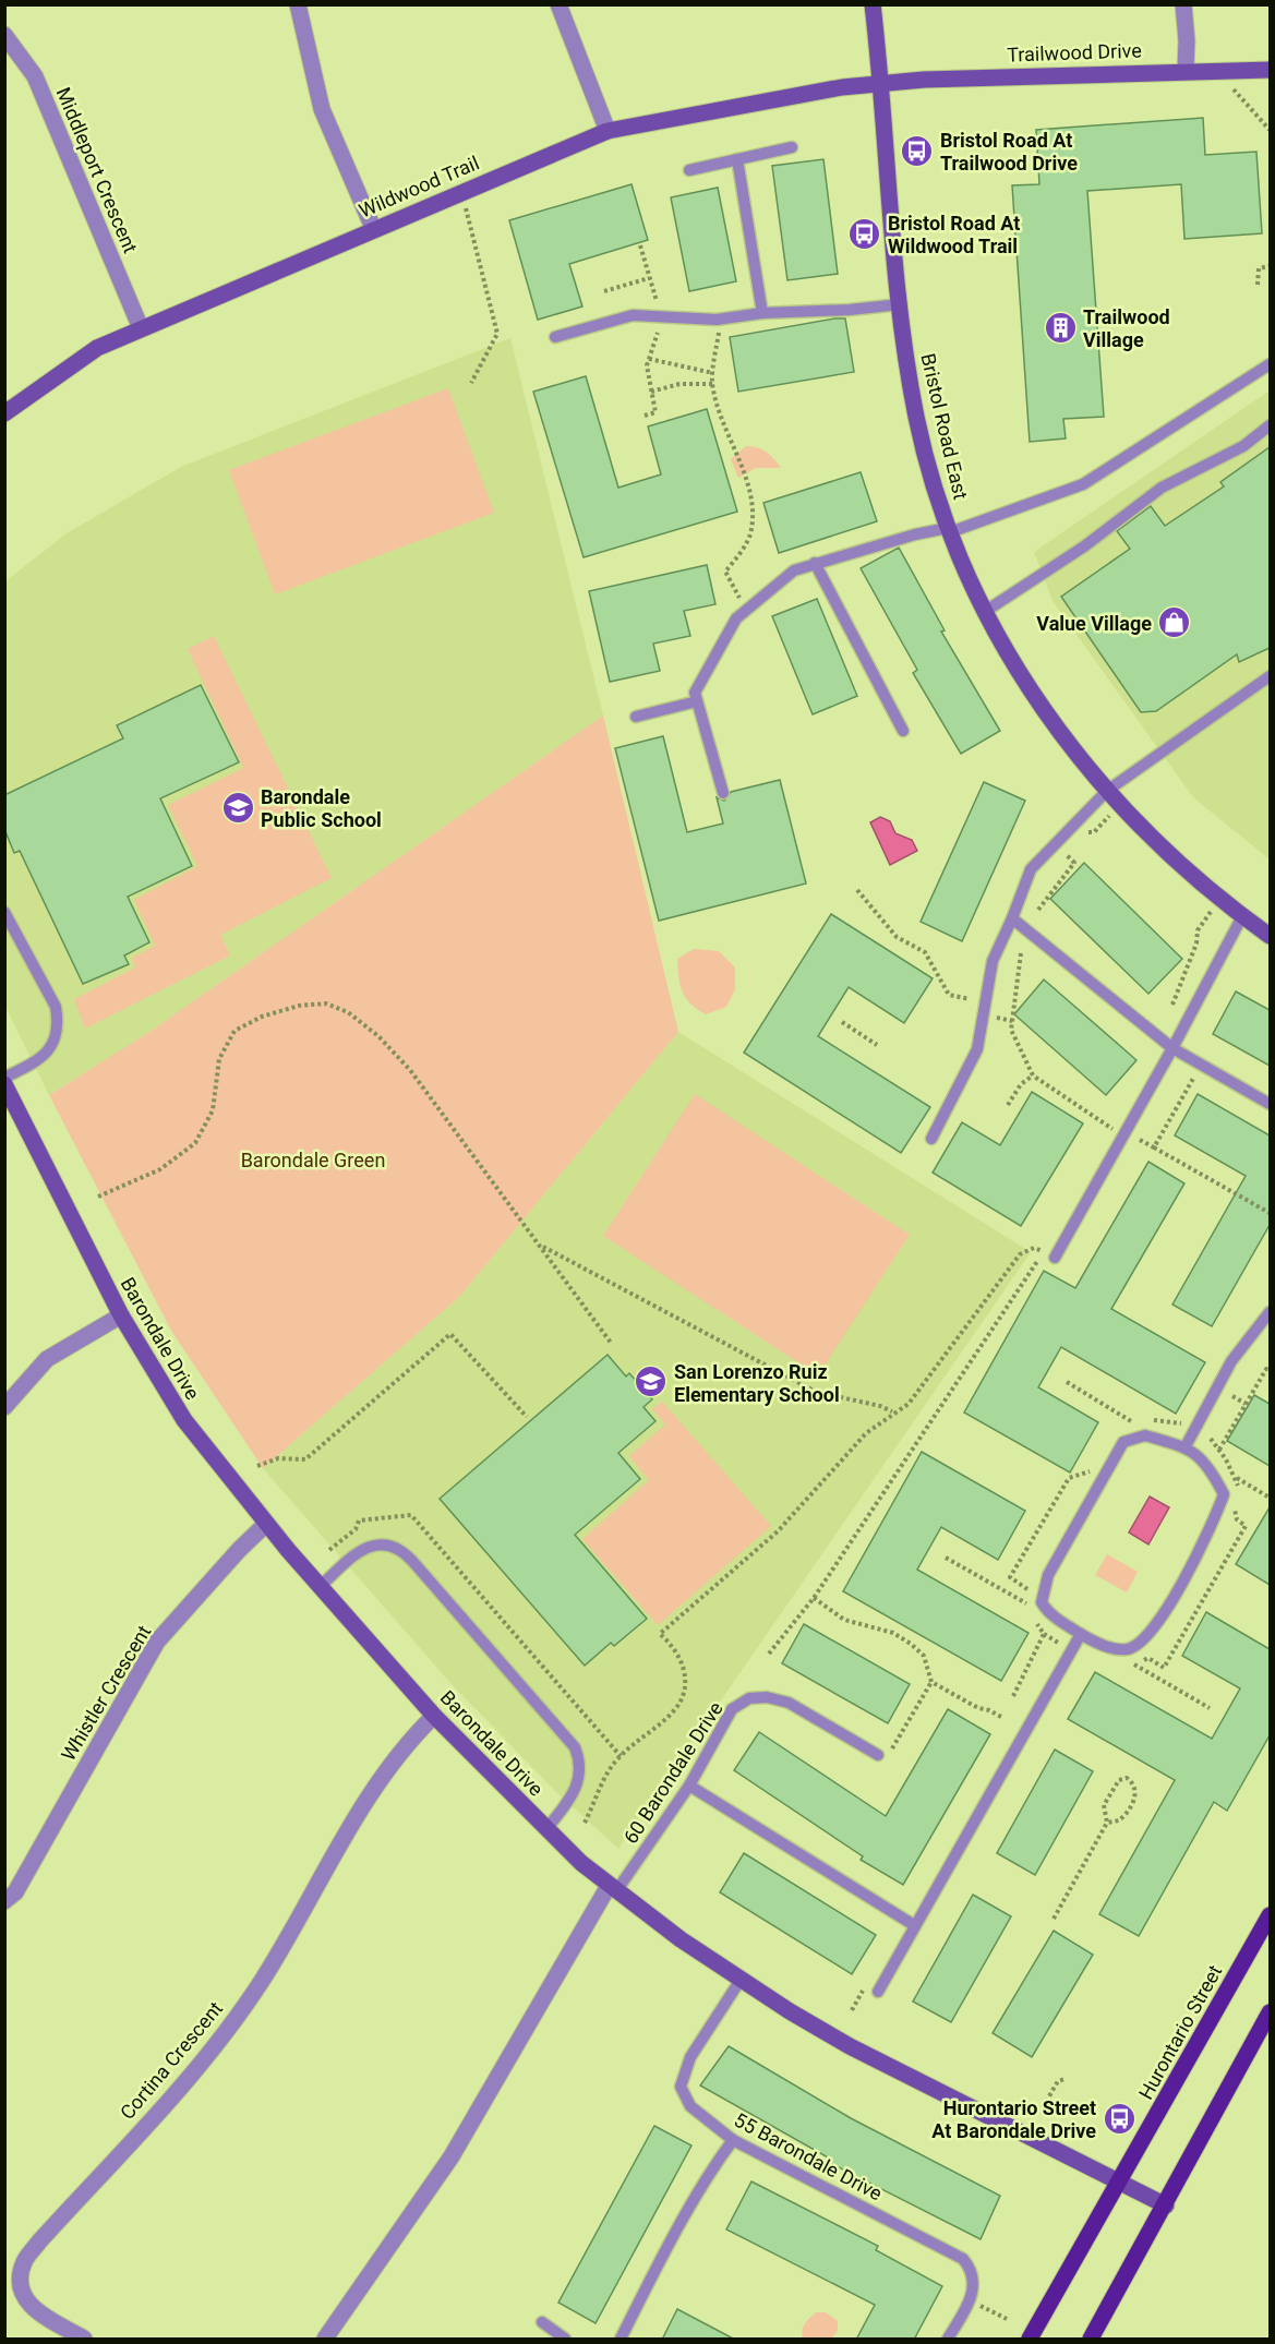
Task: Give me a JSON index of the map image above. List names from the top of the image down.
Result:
{
  "streets": {
    "main road": ["Hurontario Street"],
    "street": [
      "Trailwood Drive",
      "Middleport Crescent",
      "Wildwood Trail",
      "Bristol Road East",
      "Barondale Drive",
      "Whistler Crescent",
      "Cortina Crescent"
    ],
    "lane": ["60 Barondale Drive", "55 Barondale Drive"]
  },
  "crossings": [
    ["Trailwood Drive", "Wildwood Trail"],
    ["Trailwood Drive", "Bristol Road East"],
    ["Middleport Crescent", "Wildwood Trail"],
    ["Wildwood Trail", "Bristol Road East"],
    ["Barondale Drive", "Whistler Crescent"],
    ["Barondale Drive", "60 Barondale Drive"],
    ["Barondale Drive", "Hurontario Street"],
    ["Barondale Drive", "Cortina Crescent"],
    ["Barondale Drive", "55 Barondale Drive"]
  ],
  "parks": ["Barondale Green"],
  "places": {
    "bus stop": ["Bristol Road At Trailwood Drive", "Bristol Road At Wildwood Trail", "Hurontario Street At Barondale Drive"],
    "building": ["Trailwood Village"],
    "shop": ["Value Village"],
    "school or university": ["Barondale Public School", "San Lorenzo Ruiz Elementary School"]
  }
}
